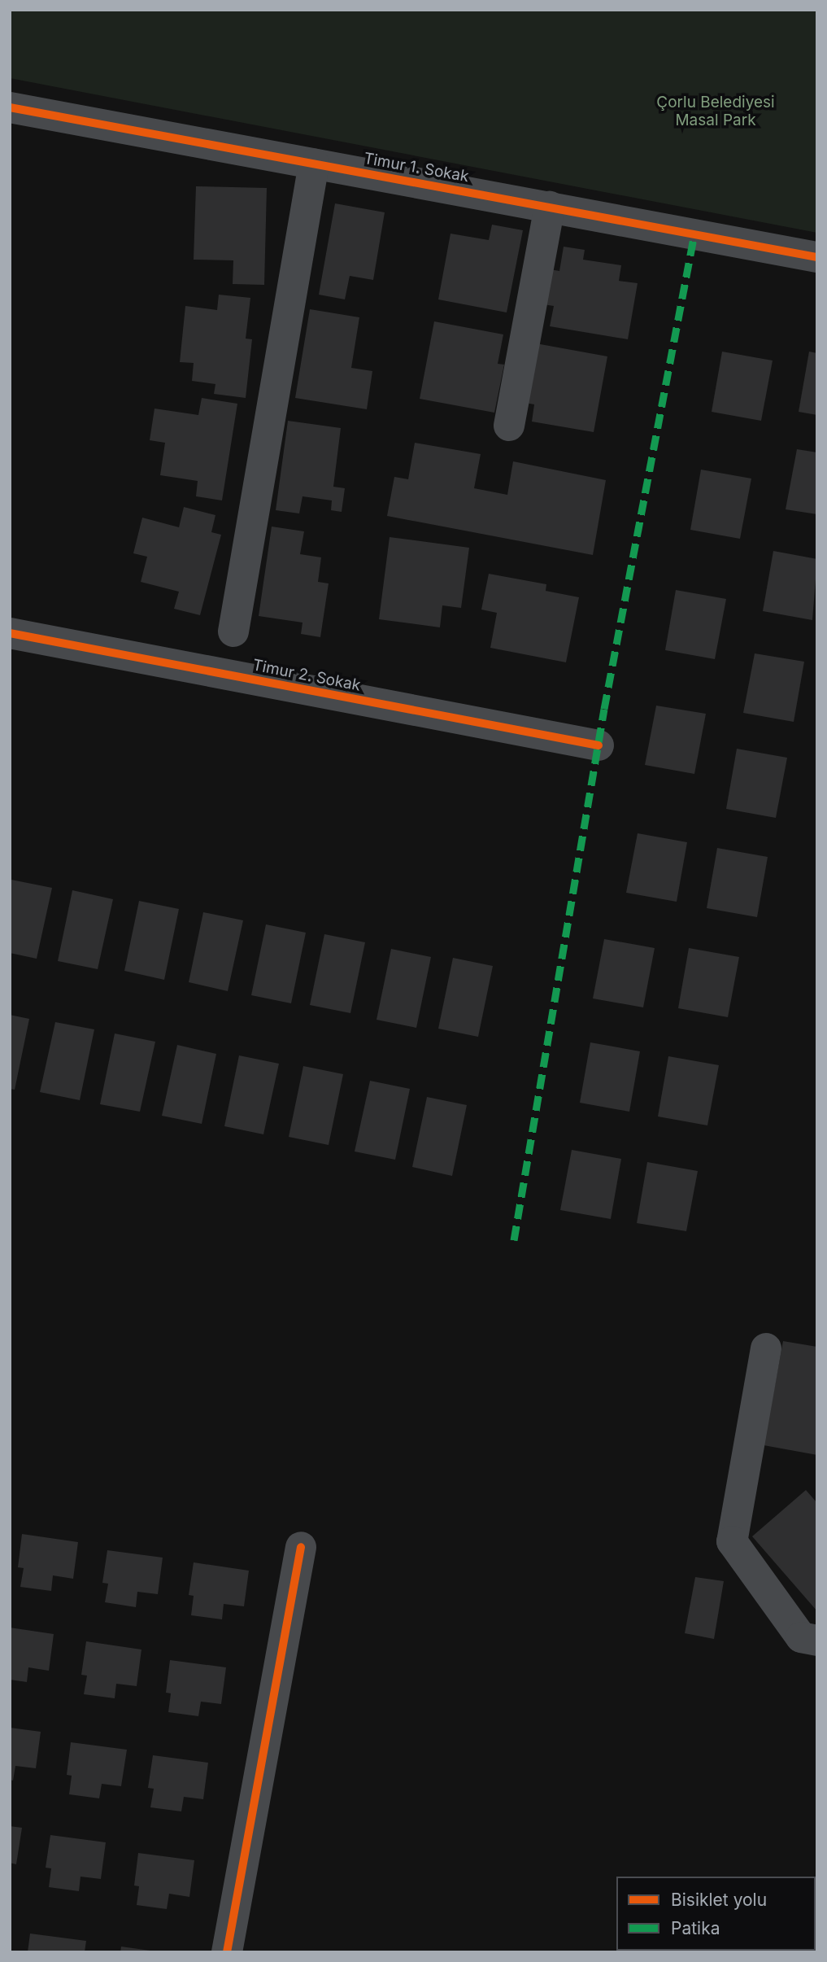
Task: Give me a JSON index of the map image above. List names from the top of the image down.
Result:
{
  "streets": {
    "street": ["Timur 1. Sokak", "Timur 2. Sokak"]
  },
  "parks": ["Çorlu Belediyesi Masal Park"],
  "legend": ["Bisiklet yolu", "Patika"]
}
